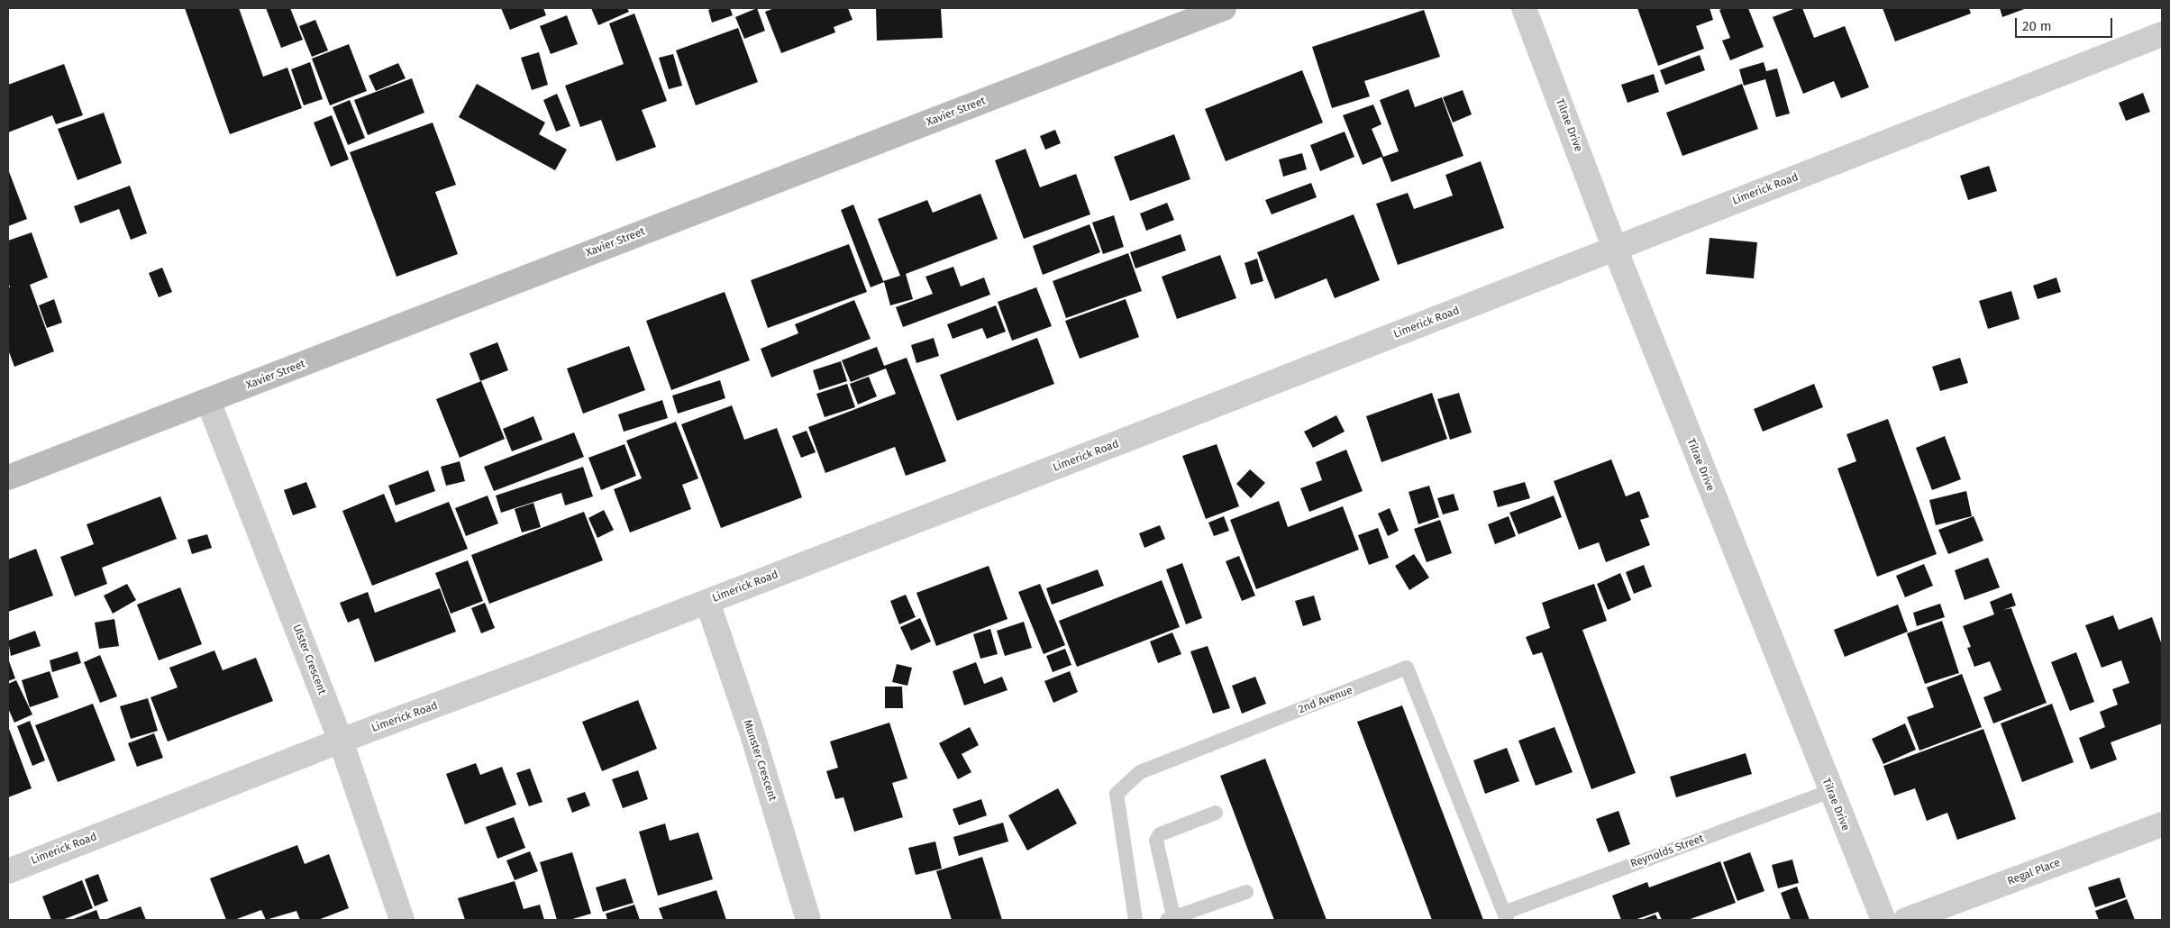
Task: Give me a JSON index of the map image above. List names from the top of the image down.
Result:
{
  "streets": {
    "main road": ["Xavier Street"],
    "street": [
      "Tilrae Drive",
      "Limerick Road",
      "Ulster Crescent",
      "Munster Crescent",
      "Regal Place"
    ],
    "lane": ["2nd Avenue", "Reynolds Street"]
  },
  "crossings": [
    ["Xavier Street", "Ulster Crescent"],
    ["Tilrae Drive", "Limerick Road"],
    ["Tilrae Drive", "Reynolds Street"],
    ["Limerick Road", "Ulster Crescent"],
    ["Limerick Road", "Munster Crescent"],
    ["2nd Avenue", "Reynolds Street"]
  ],
  "scale_bar": "20 m"
}
